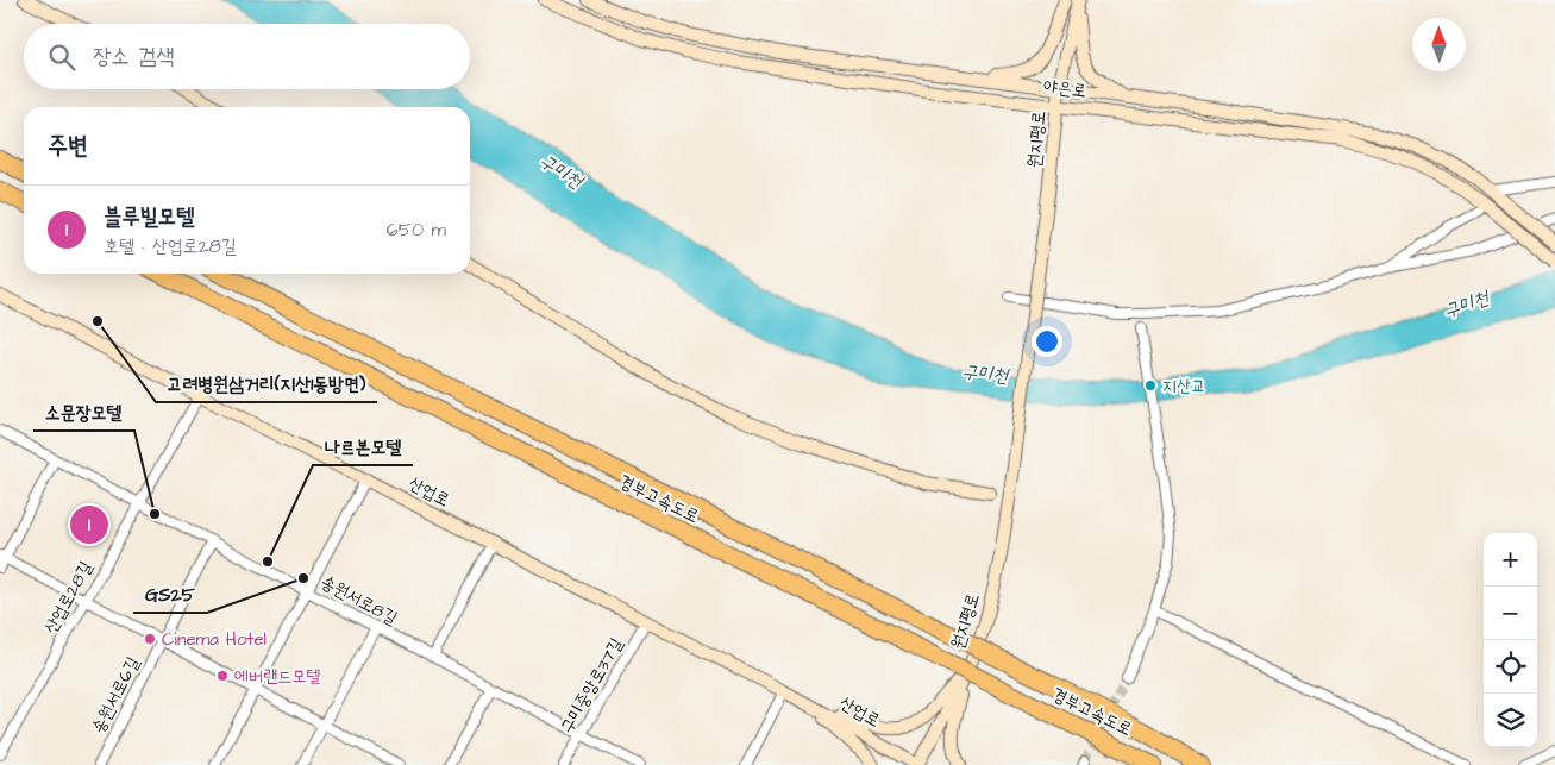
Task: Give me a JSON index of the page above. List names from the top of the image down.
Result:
{
  "streets": {
    "highway": ["경부고속도로"],
    "street": [
      "야은로",
      "원지평로",
      "산업로",
      "산업로28길",
      "송원서로8길",
      "구미중앙로37길",
      "송원서로6길"
    ]
  },
  "crossings": [
    ["야은로", "원지평로"],
    ["원지평로", "산업로"],
    ["산업로", "산업로28길"],
    ["산업로", "구미중앙로37길"],
    ["산업로28길", "송원서로8길"],
    ["송원서로8길", "구미중앙로37길"],
    ["송원서로8길", "송원서로6길"]
  ],
  "water": ["구미천"],
  "places": [
    "고려병원삼거리(지산1동방면)",
    "지산교",
    "소문장모텔",
    "나르본모텔",
    "GS25",
    "Cinema Hotel",
    "에버랜드모텔"
  ],
  "north": "top",
  "page": {
    "search": "장소 검색",
    "heading": "주변",
    "list": [
      {
        "mark": "1",
        "name": "블루빌모텔",
        "note": "호텔 · 산업로28길",
        "value": "650 m"
      }
    ],
    "pins": "1",
    "map_buttons": ["+", "−"]
  }
}
